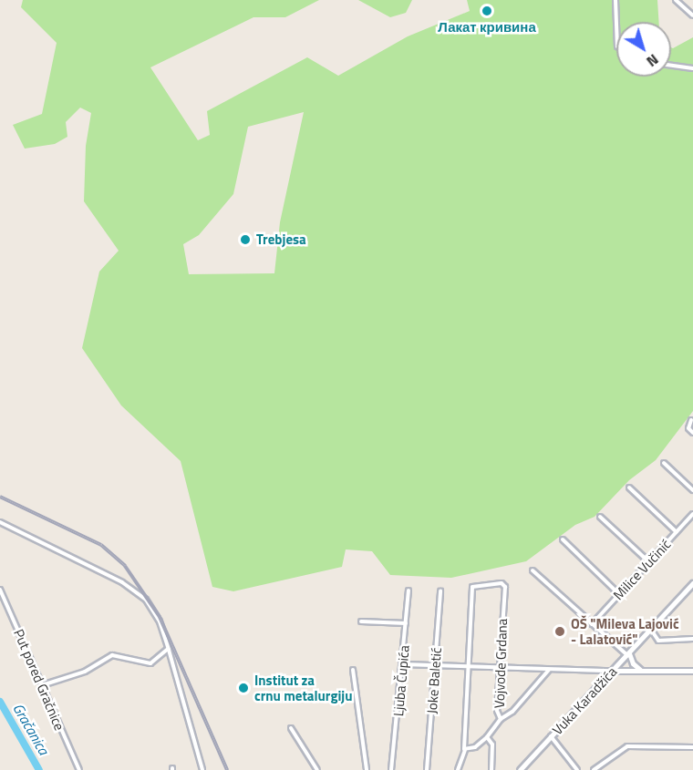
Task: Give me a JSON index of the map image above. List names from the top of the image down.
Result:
{
  "streets": {
    "street": [
      "Milice Vučinić",
      "Vojvode Grdana",
      "Put pored Gračnice",
      "Ljuba Čupića",
      "Joke Baletić",
      "Vuka Karadžića"
    ]
  },
  "water": ["Gračanica"],
  "places": [
    "Лакат кривина",
    "Trebjesa",
    "OŠ \"Mileva Lajović - Lalatović\"",
    "Institut za crnu metalurgiju"
  ],
  "north": "bottom right"
}
